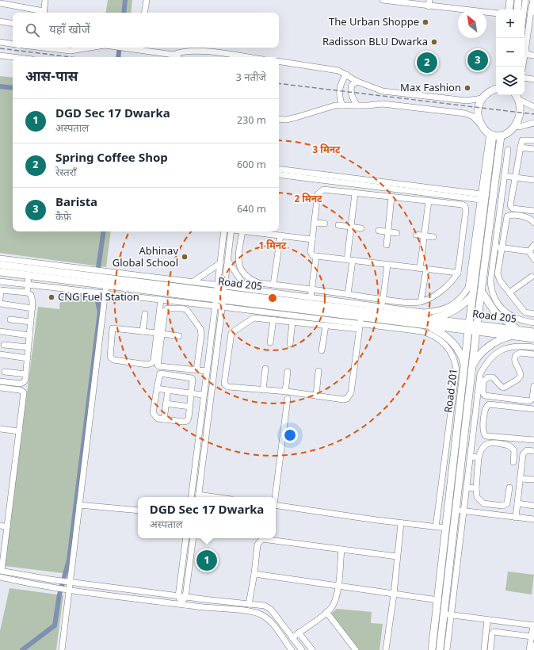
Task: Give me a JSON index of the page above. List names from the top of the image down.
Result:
{
  "streets": {
    "main road": ["Road 205", "Road 201"]
  },
  "crossings": [
    ["Road 205", "Road 201"]
  ],
  "places": [
    "The Urban Shoppe",
    "Radisson BLU Dwarka",
    "Max Fashion",
    "Abhinav Global School",
    "CNG Fuel Station"
  ],
  "north": "top left",
  "page": {
    "map_buttons": ["+", "−"],
    "search": "यहाँ खोजें",
    "pins": ["3", "2", "1"],
    "heading": ["आस-पास", "3 नतीजे"],
    "list": [
      {
        "mark": "1",
        "name": "DGD Sec 17 Dwarka",
        "note": "अस्पताल",
        "value": "230 m"
      },
      {
        "mark": "2",
        "name": "Spring Coffee Shop",
        "note": "रेस्तराँ",
        "value": "600 m"
      },
      {
        "mark": "3",
        "name": "Barista",
        "note": "कैफ़े",
        "value": "640 m"
      }
    ],
    "popup": ["DGD Sec 17 Dwarka", "अस्पताल"]
  },
  "rings": ["3 मिनट", "2 मिनट", "1 मिनट"]
}
